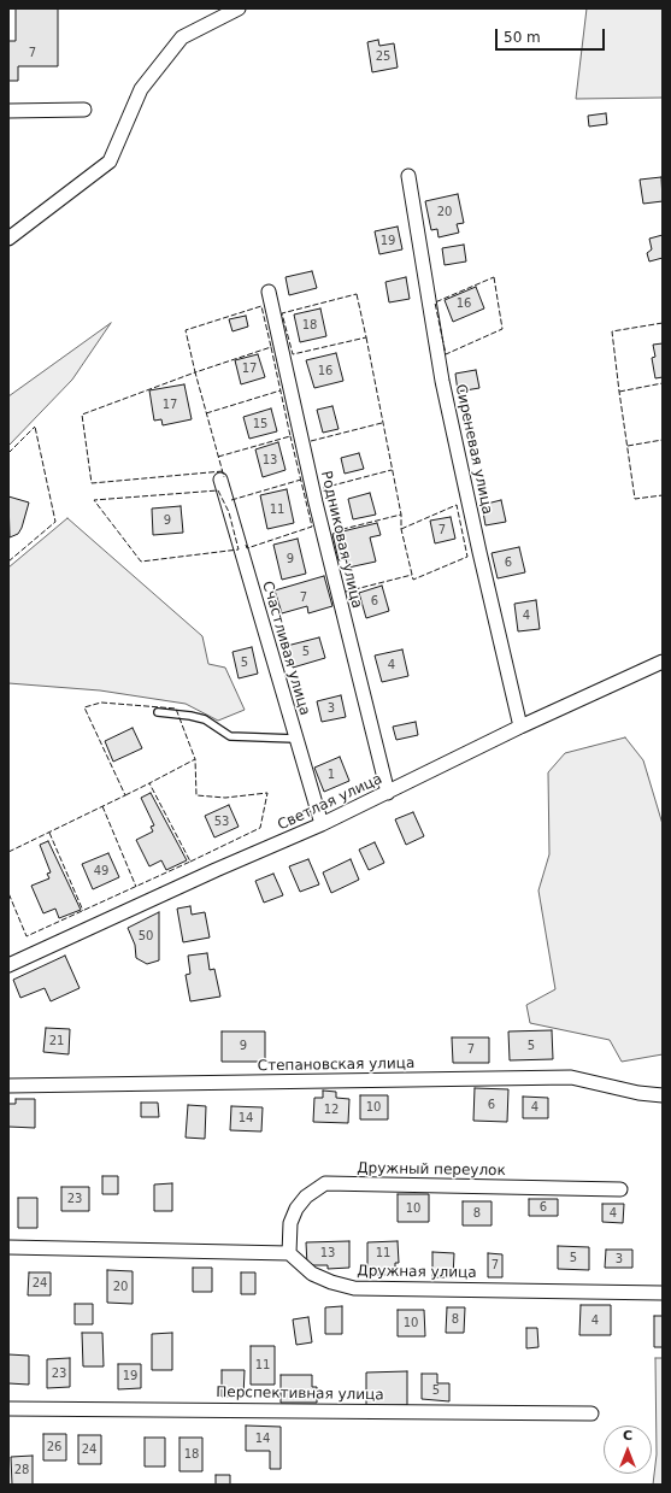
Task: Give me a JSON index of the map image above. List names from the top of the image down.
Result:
{
  "streets": {
    "street": [
      "Сиреневая улица",
      "Родниковая улица",
      "Счастливая улица",
      "Светлая улица",
      "Степановская улица",
      "Дружный переулок",
      "Дружная улица",
      "Перспективная улица"
    ]
  },
  "crossings": [
    ["Сиреневая улица", "Светлая улица"],
    ["Родниковая улица", "Светлая улица"],
    ["Счастливая улица", "Светлая улица"],
    ["Дружный переулок", "Дружная улица"]
  ],
  "house_numbers": [
    "7",
    "25",
    "20",
    "19",
    "16",
    "18",
    "17",
    "16",
    "17",
    "15",
    "13",
    "11",
    "9",
    "7",
    "9",
    "6",
    "7",
    "6",
    "4",
    "5",
    "5",
    "4",
    "3",
    "1",
    "53",
    "49",
    "50",
    "21",
    "9",
    "5",
    "7",
    "6",
    "10",
    "4",
    "12",
    "14",
    "23",
    "6",
    "10",
    "8",
    "4",
    "13",
    "11",
    "5",
    "3",
    "7",
    "24",
    "20",
    "8",
    "4",
    "10",
    "11",
    "23",
    "19",
    "5",
    "14",
    "26",
    "24",
    "18",
    "28"
  ],
  "scale_bar": "50 m",
  "north": "top"
}
